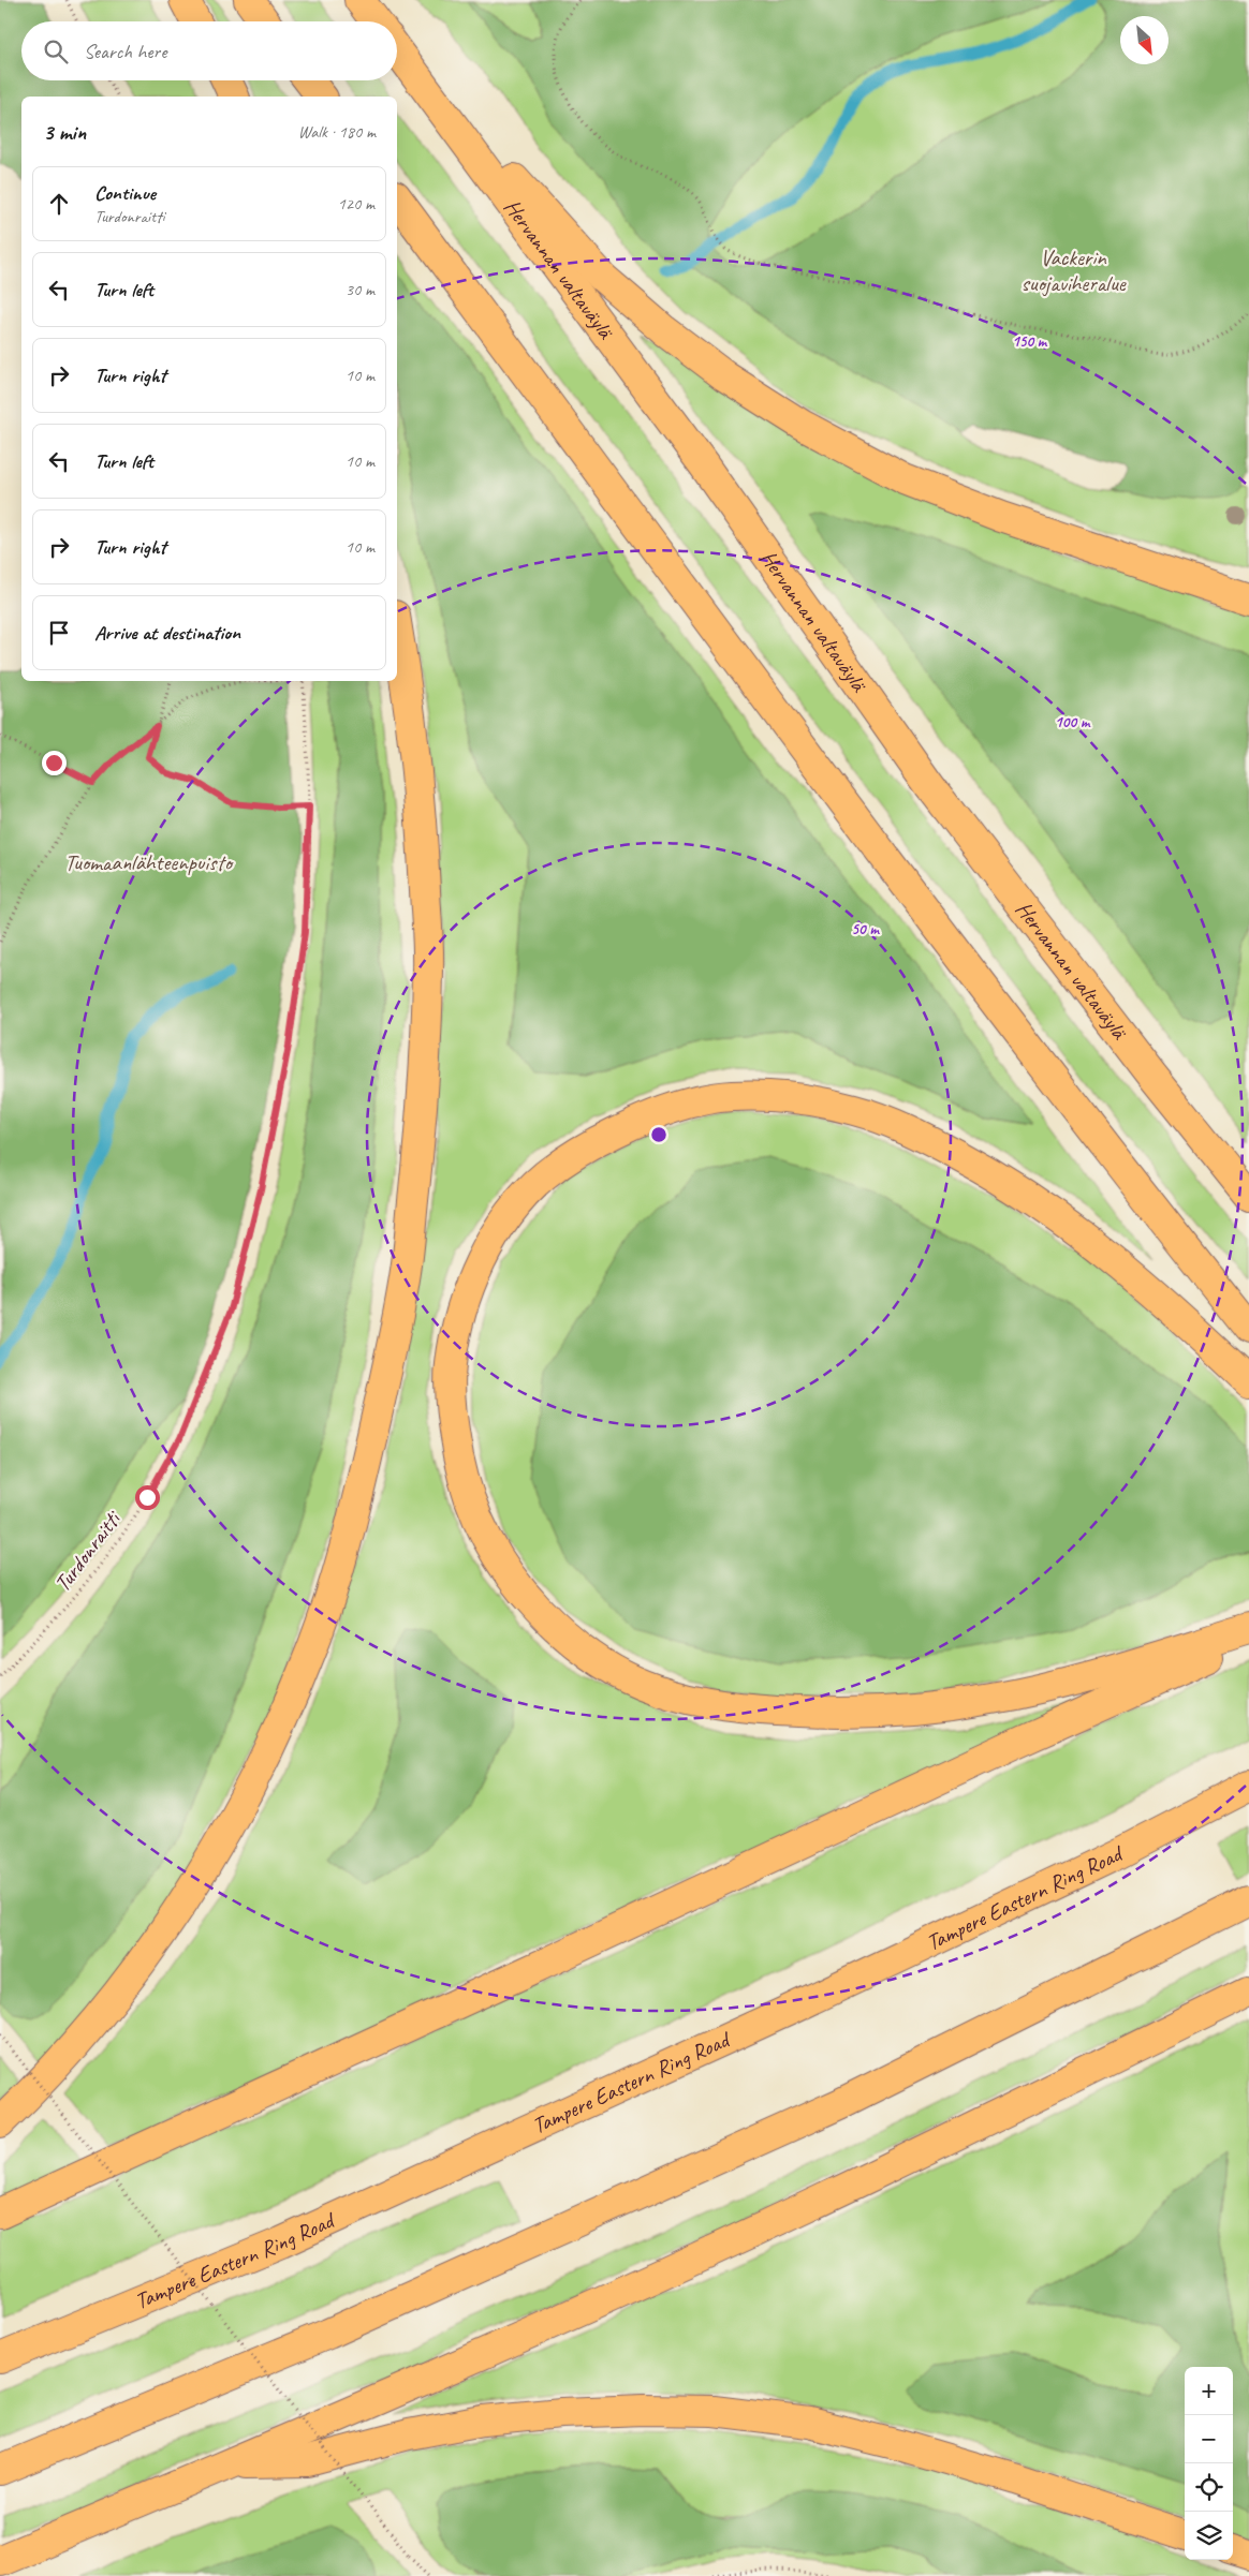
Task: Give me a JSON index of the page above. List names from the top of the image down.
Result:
{
  "streets": {
    "highway": ["Hervannan valtaväylä", "Tampere Eastern Ring Road"],
    "path": ["Turdonraitti"]
  },
  "parks": ["Vackerin suojaviheralue", "Tuomaanlähteenpuisto"],
  "north": "bottom right",
  "page": {
    "search": "Search here",
    "heading": ["3 min", "Walk · 180 m"],
    "list": [
      ["Continue", "Turdonraitti", "120 m"],
      ["Turn left", "30 m"],
      ["Turn right", "10 m"],
      ["Turn left", "10 m"],
      ["Turn right", "10 m"],
      "Arrive at destination"
    ],
    "map_buttons": ["+", "−"]
  },
  "rings": ["150 m", "100 m", "50 m"]
}
